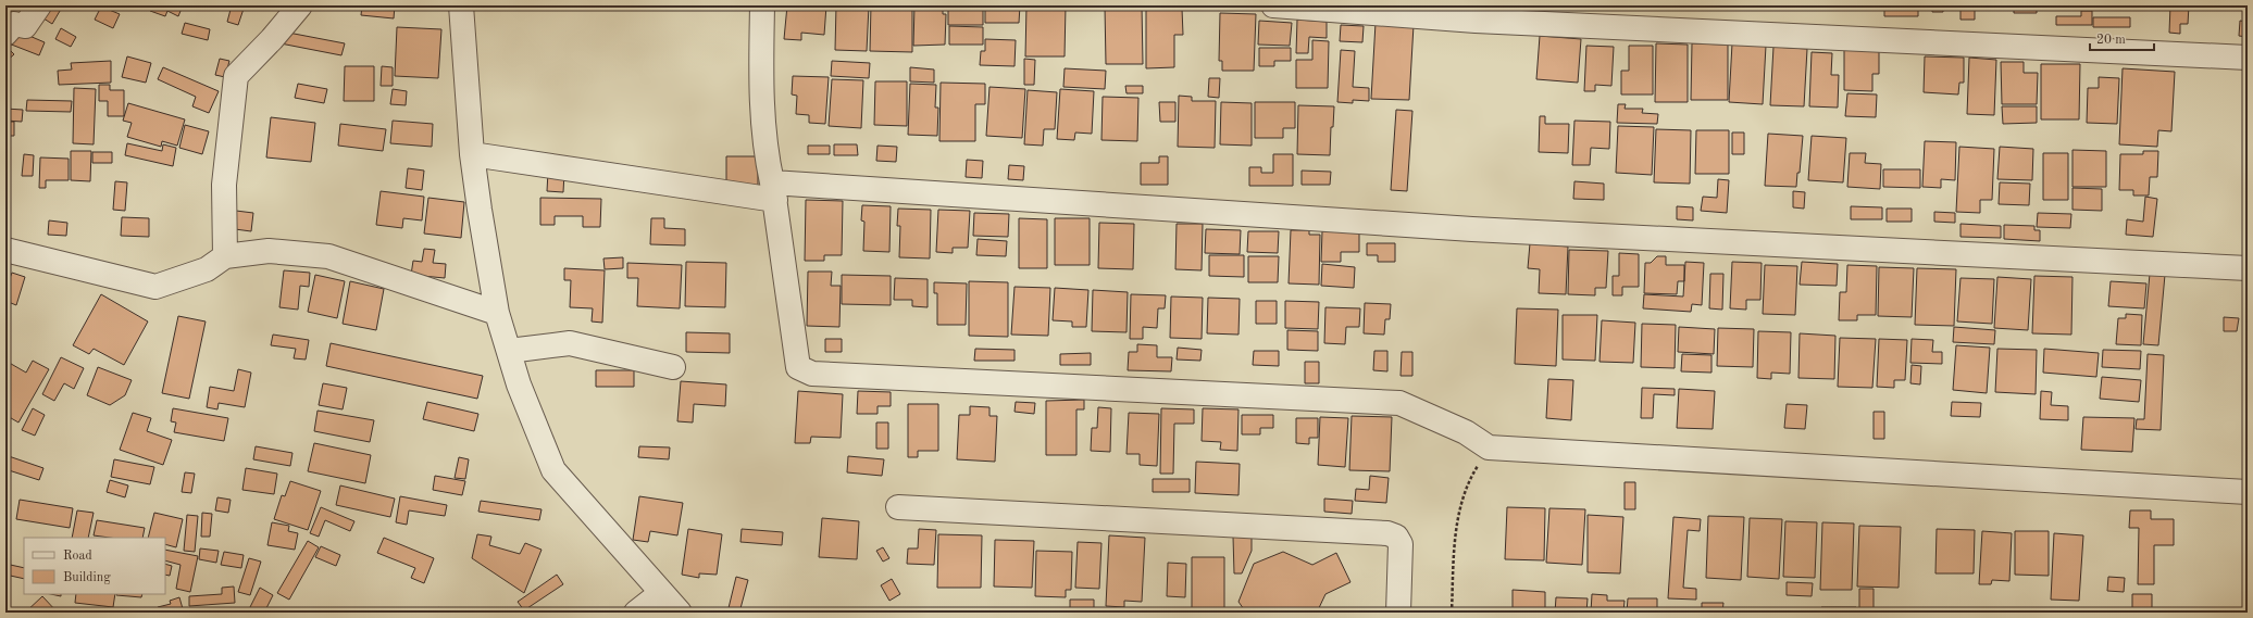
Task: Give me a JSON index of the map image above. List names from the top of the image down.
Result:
{
  "legend": ["Road", "Building"],
  "scale_bar": "20 m"
}
